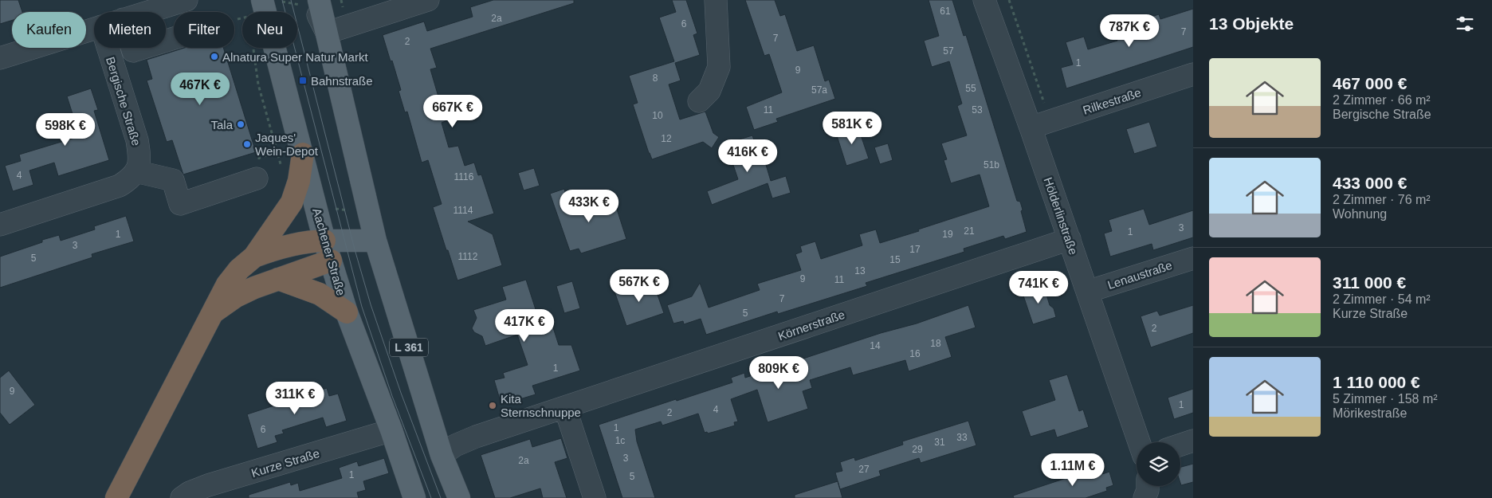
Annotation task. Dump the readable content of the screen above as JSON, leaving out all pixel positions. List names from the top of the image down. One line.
{"streets":{"main road":["Aachener Straße","L 361"],"street":["Bergische Straße","Rilkestraße","Hölderlinstraße","Lenaustraße","Körnerstraße","Kurze Straße"]},"crossings":[["Rilkestraße","Hölderlinstraße"],["Hölderlinstraße","Lenaustraße"],["Hölderlinstraße","Körnerstraße"],["Aachener Straße","Kurze Straße"],["Körnerstraße","L 361"]],"places":{"other":["Alnatura Super Natur Markt","Tala","Jaques' Wein-Depot","Kita Sternschnuppe"],"transit":["Bahnstraße"]},"house_numbers":["61","2a","6","7","7","2","57","1","9","8","55","57a","11","53","10","12","51b","4","1116","1114","3","21","1","1","19","3","17","1112","5","15","13","9","11","7","5","2","18","14","16","1","9","1","4","2","1","6","33","1c","31","29","3","2a","27","1","5"],"page":{"heading":"13 Objekte","chip":["Kaufen","Mieten","Filter","Neu"],"price":["787K €","467K €","667K €","581K €","598K €","416K €","433K €","567K €","741K €","417K €","809K €","311K €","1.11M €"],"list":[{"name":"467 000 €","note":"2 Zimmer · 66 m² · Bergische Straße"},{"name":"433 000 €","note":"2 Zimmer · 76 m² · Wohnung"},{"name":"311 000 €","note":"2 Zimmer · 54 m² · Kurze Straße"},{"name":"1 110 000 €","note":"5 Zimmer · 158 m² · Mörikestraße"}]}}
